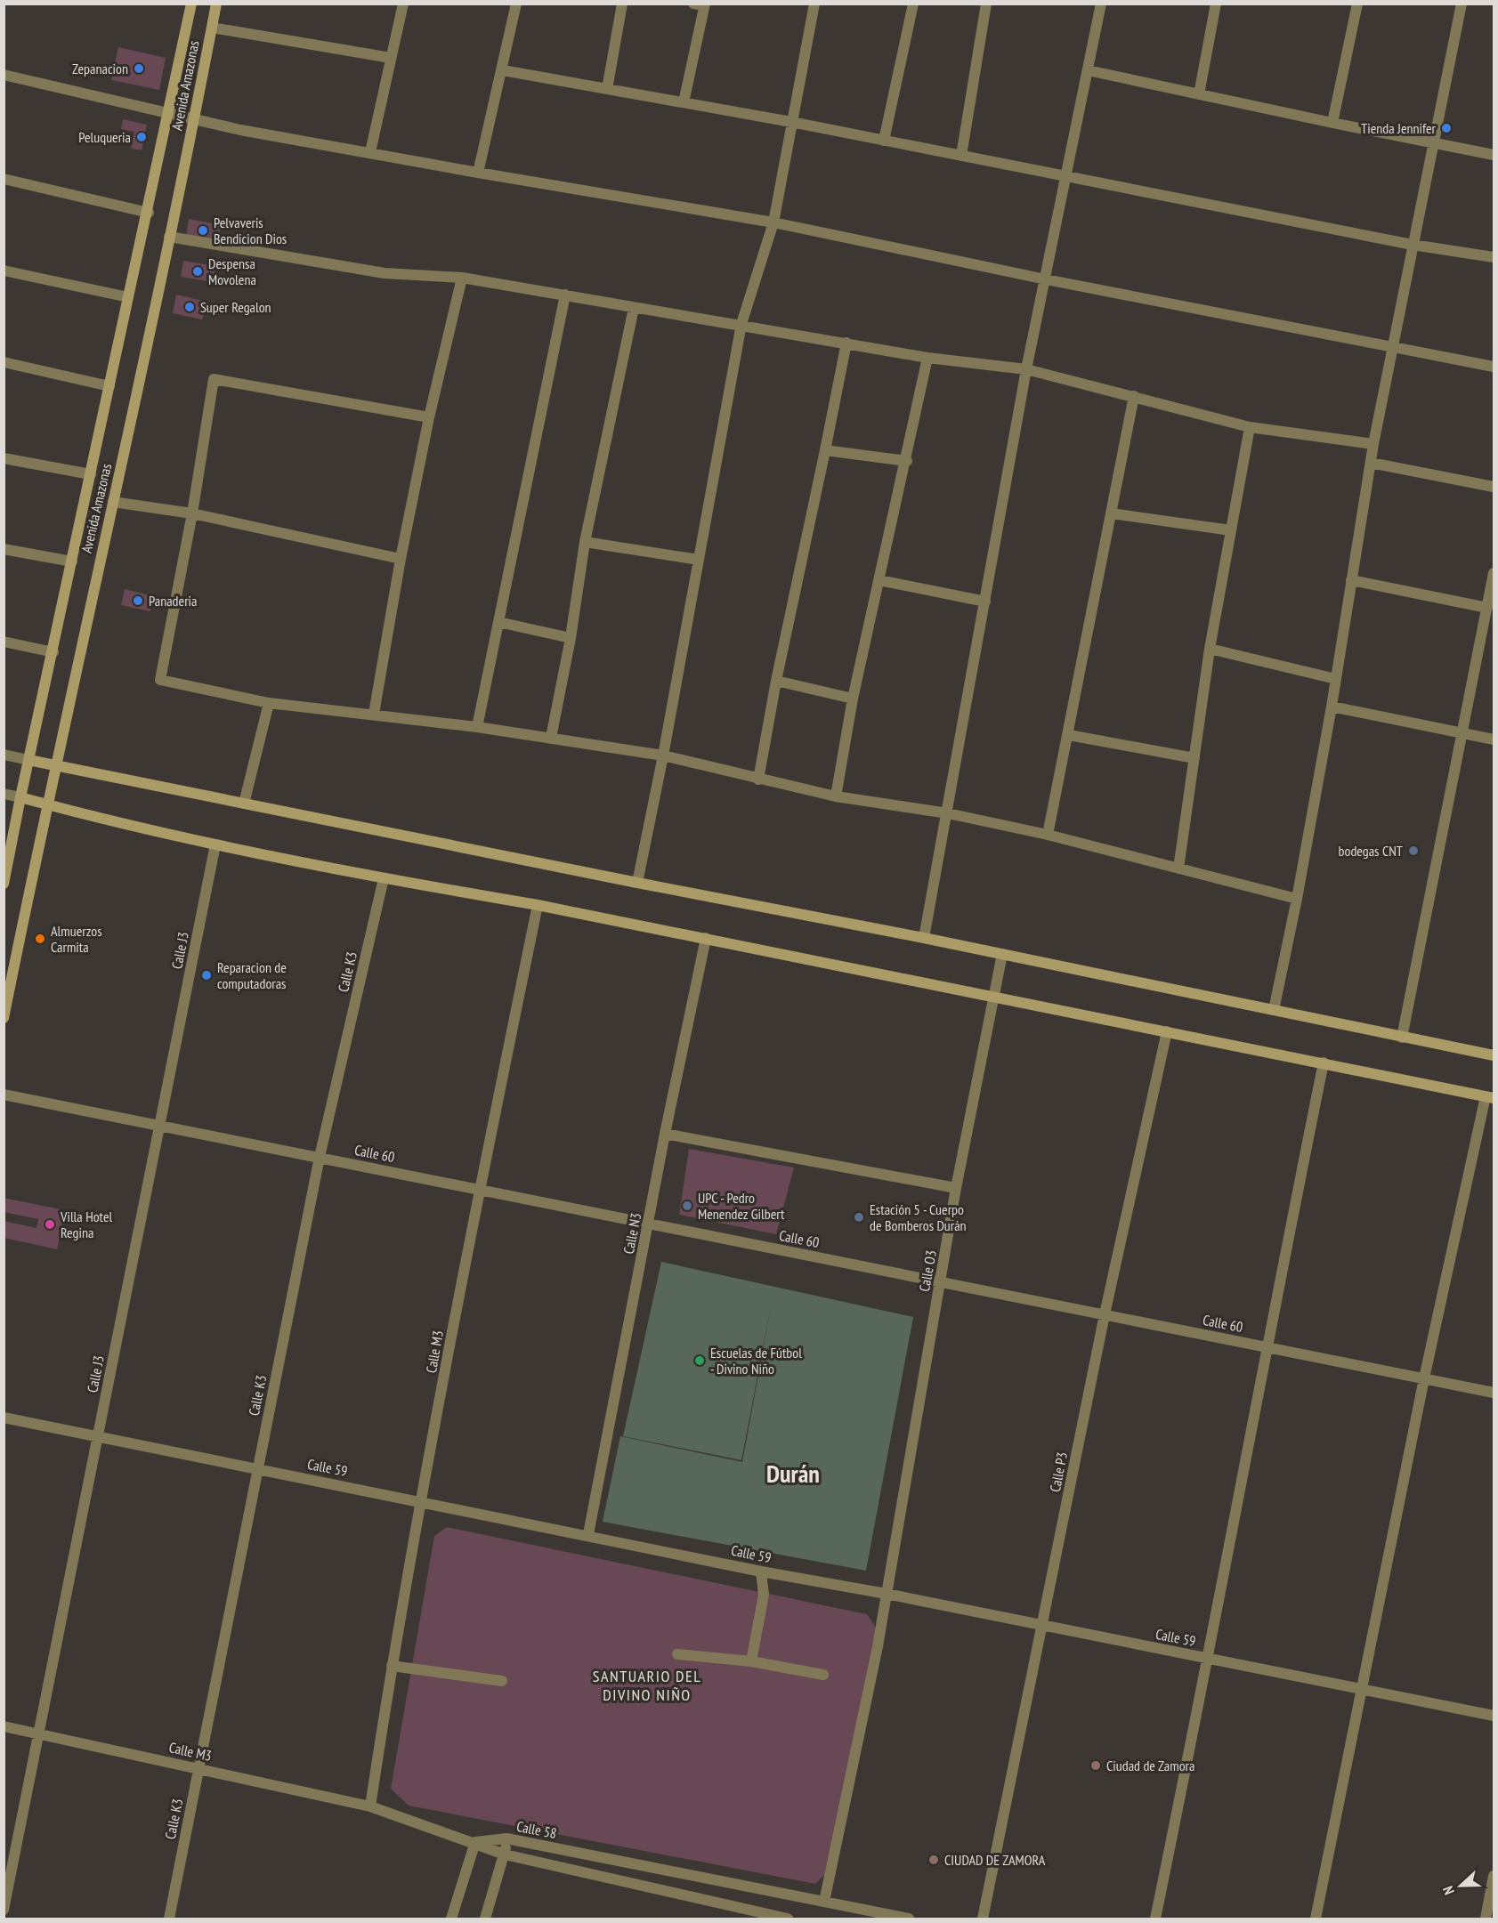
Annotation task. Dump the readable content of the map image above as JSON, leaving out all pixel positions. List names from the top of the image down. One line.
{"streets":{"street":["Avenida Amazonas","Calle J3","Calle K3","Calle 60","Calle N3","Calle O3","Calle M3","Calle 59","Calle P3","Calle 58"]},"crossings":[["Calle J3","Calle 60"],["Calle J3","Calle M3"],["Calle J3","Calle 59"],["Calle K3","Calle 60"],["Calle K3","Calle M3"],["Calle K3","Calle 59"],["Calle 60","Calle N3"],["Calle 60","Calle O3"],["Calle 60","Calle M3"],["Calle 60","Calle P3"],["Calle N3","Calle 59"],["Calle O3","Calle 59"],["Calle O3","Calle 58"],["Calle M3","Calle 59"],["Calle M3","Calle 58"],["Calle 59","Calle P3"]],"districts":["Durán","SANTUARIO DEL DIVINO NIÑO"],"places":["Zepanacion","Tienda Jennifer","Peluqueria","Pelvaveris Bendicion Dios","Despensa Movolena","Super Regalon","Panaderia","bodegas CNT","Almuerzos Carmita","Reparacion de computadoras","UPC - Pedro Menendez Gilbert","Estación 5 - Cuerpo de Bomberos Durán","Villa Hotel Regina","Escuelas de Fútbol - Divino Niño","Ciudad de Zamora","CIUDAD DE ZAMORA"],"north":"left"}
